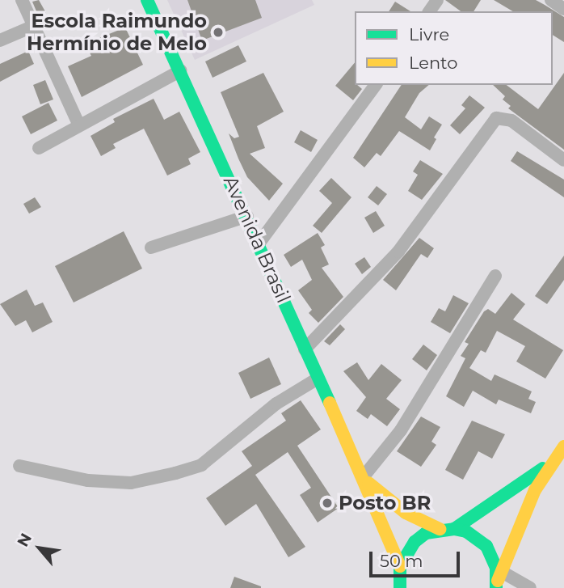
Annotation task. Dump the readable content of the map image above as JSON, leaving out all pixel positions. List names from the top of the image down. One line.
{"streets":{"street":["Avenida Brasil"]},"places":["Escola Raimundo Hermínio de Melo","Posto BR"],"legend":["Livre","Lento"],"scale_bar":"50 m","north":"top left"}
